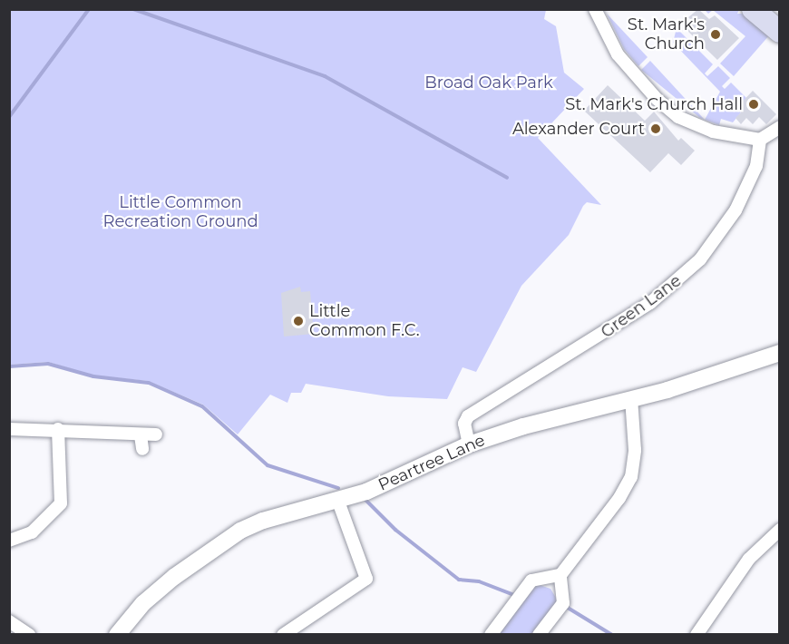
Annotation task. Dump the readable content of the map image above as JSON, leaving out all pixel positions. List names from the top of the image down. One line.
{"streets":{"street":["Green Lane","Peartree Lane"]},"crossings":[["Green Lane","Peartree Lane"]],"parks":["Broad Oak Park","Little Common Recreation Ground"],"places":["St. Mark's Church","St. Mark's Church Hall","Alexander Court","Little Common F.C."]}
